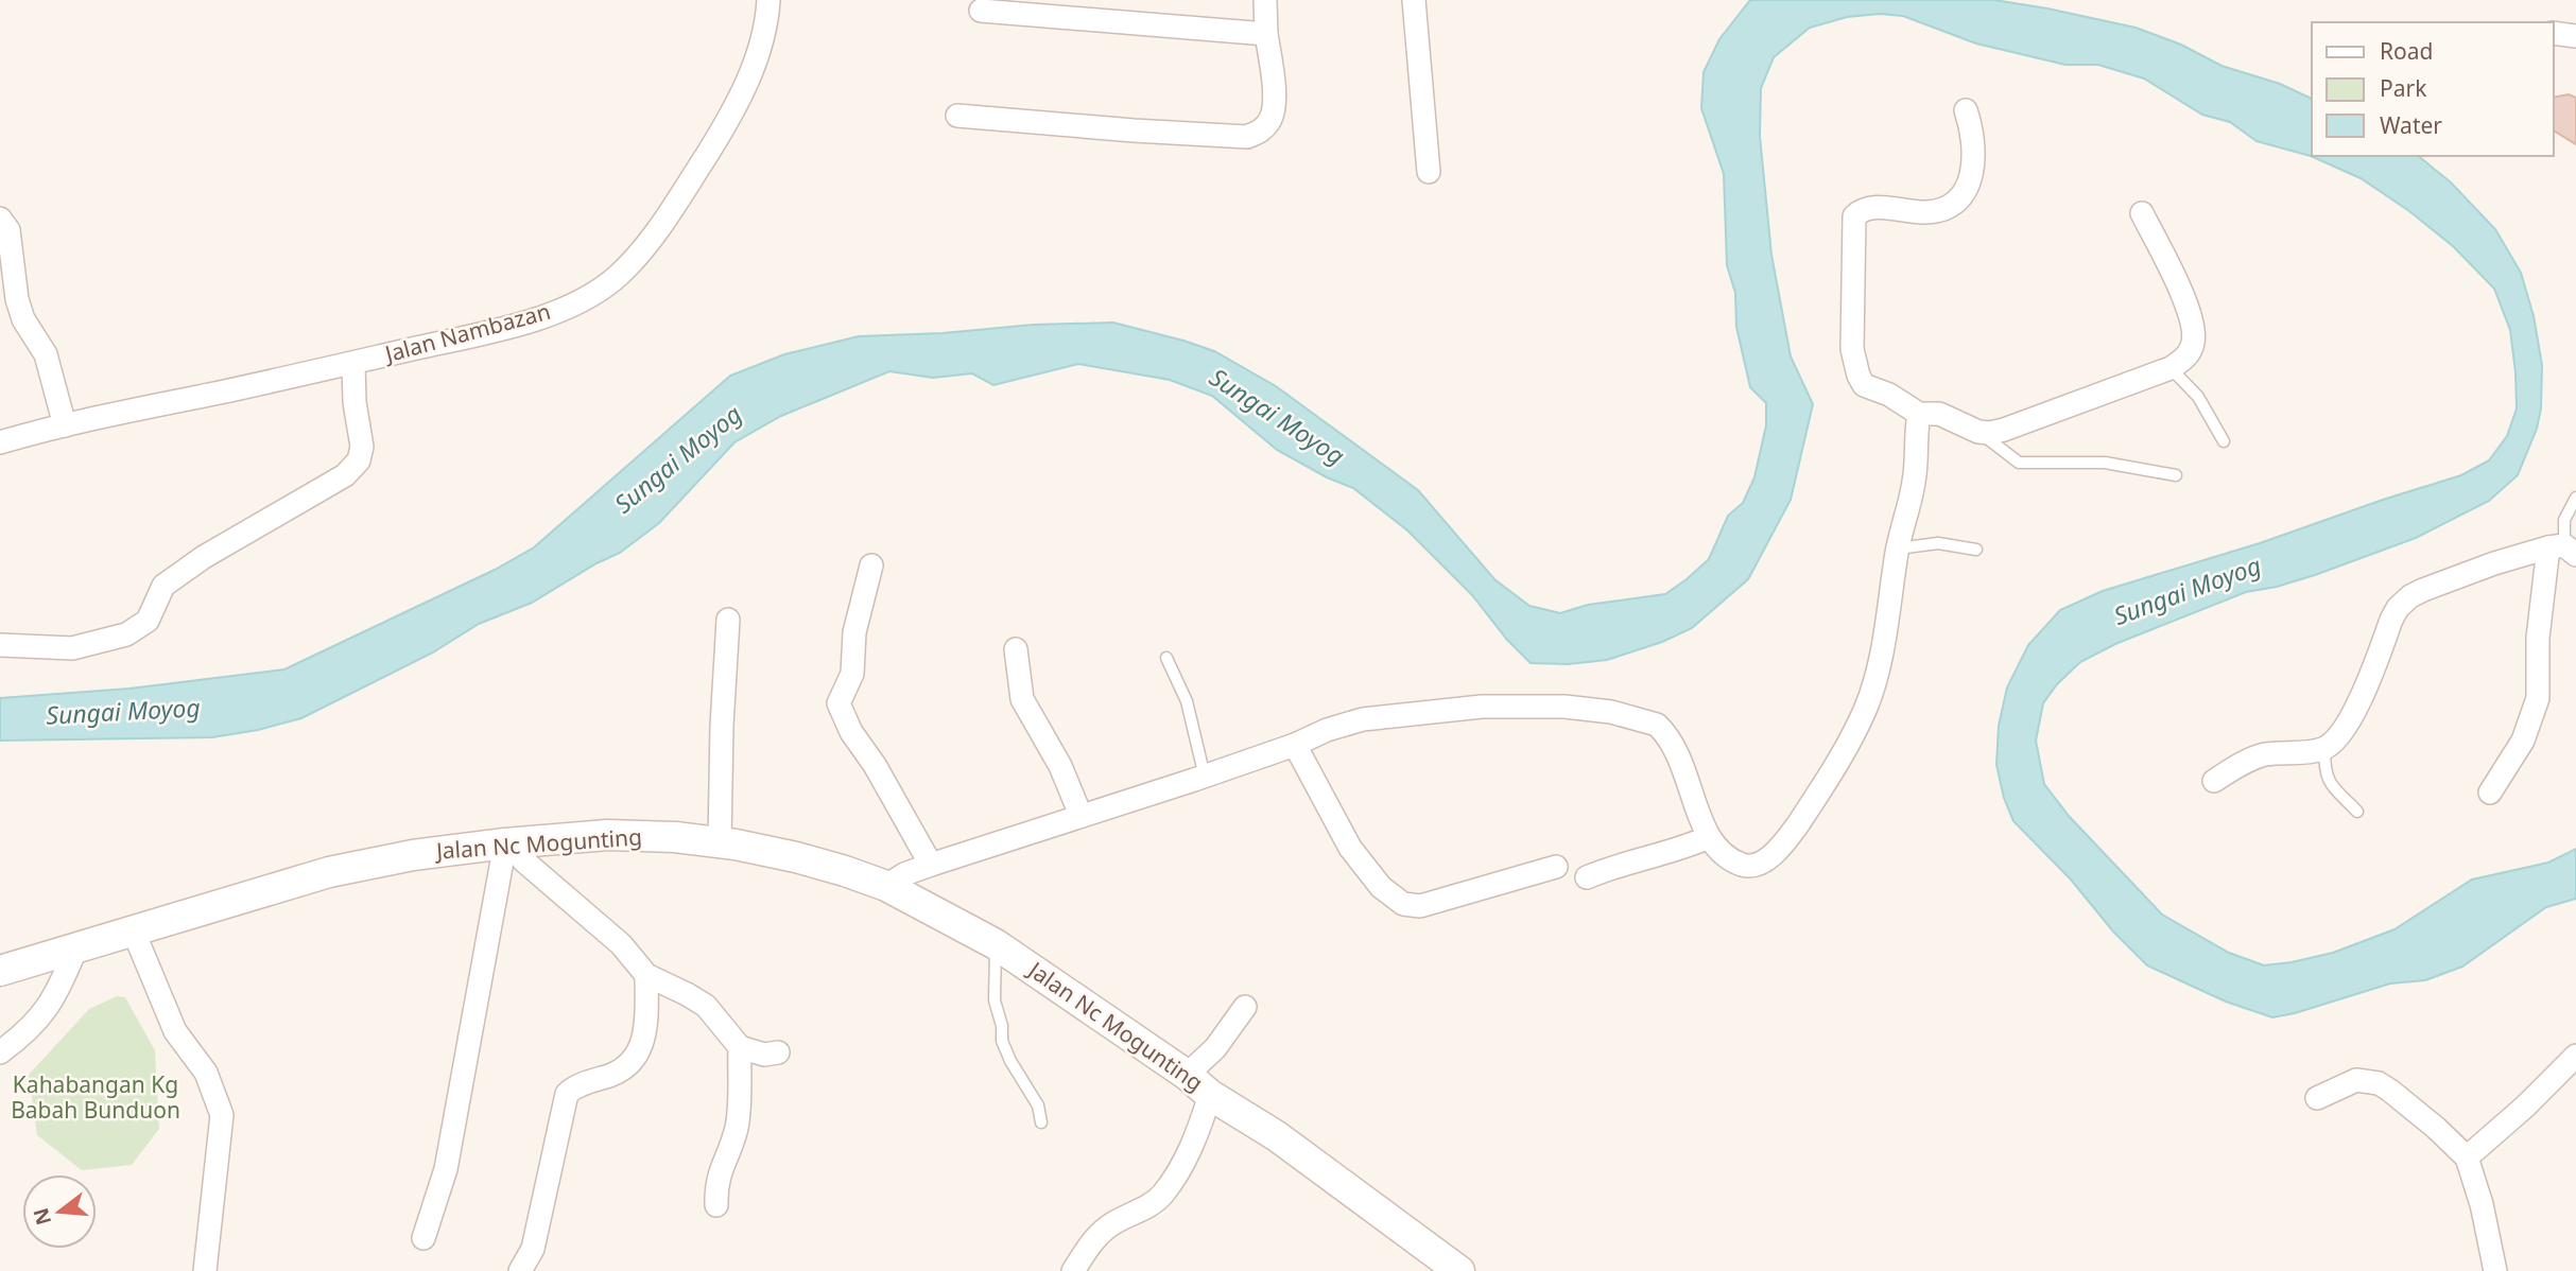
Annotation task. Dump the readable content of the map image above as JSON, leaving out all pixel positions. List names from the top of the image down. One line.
{"streets":{"street":["Jalan Nambazan","Jalan Nc Mogunting"]},"water":["Sungai Moyog"],"parks":["Kahabangan Kg Babah Bunduon"],"legend":["Road","Park","Water"],"north":"left"}
